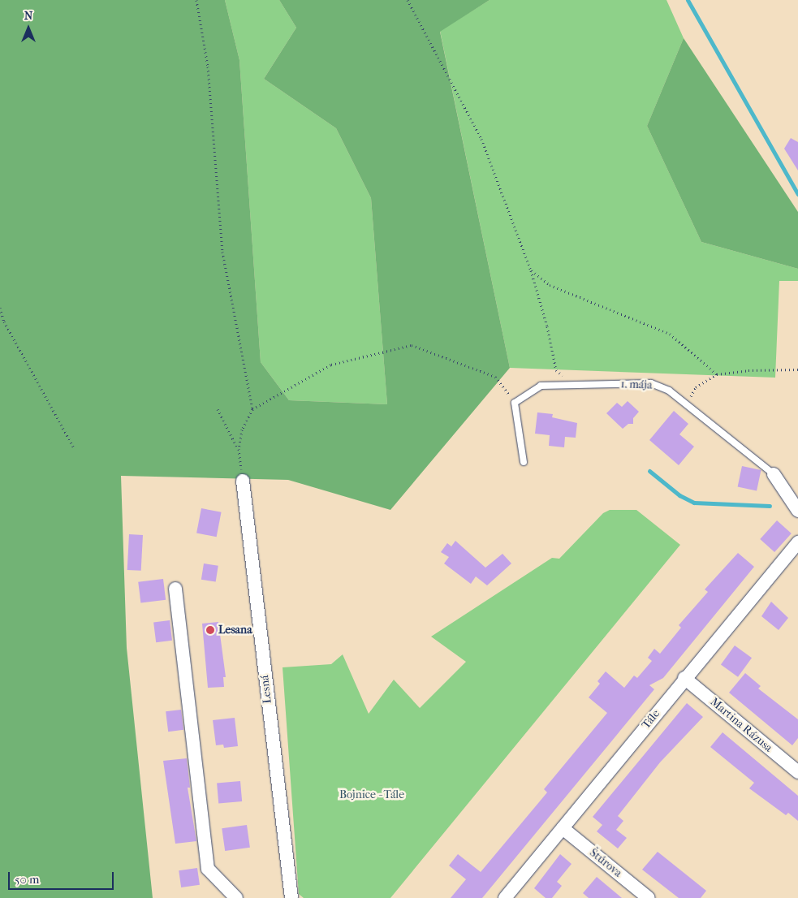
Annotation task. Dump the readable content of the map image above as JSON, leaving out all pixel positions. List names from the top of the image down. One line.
{"streets":{"street":["1. mája","Lesná","Tále","Martina Rázusa","Štúrova"]},"crossings":[["Tále","Martina Rázusa"],["Tále","Štúrova"]],"parks":["Bojnice - Tále"],"places":["Lesana"],"scale_bar":"50 m","north":"top"}
